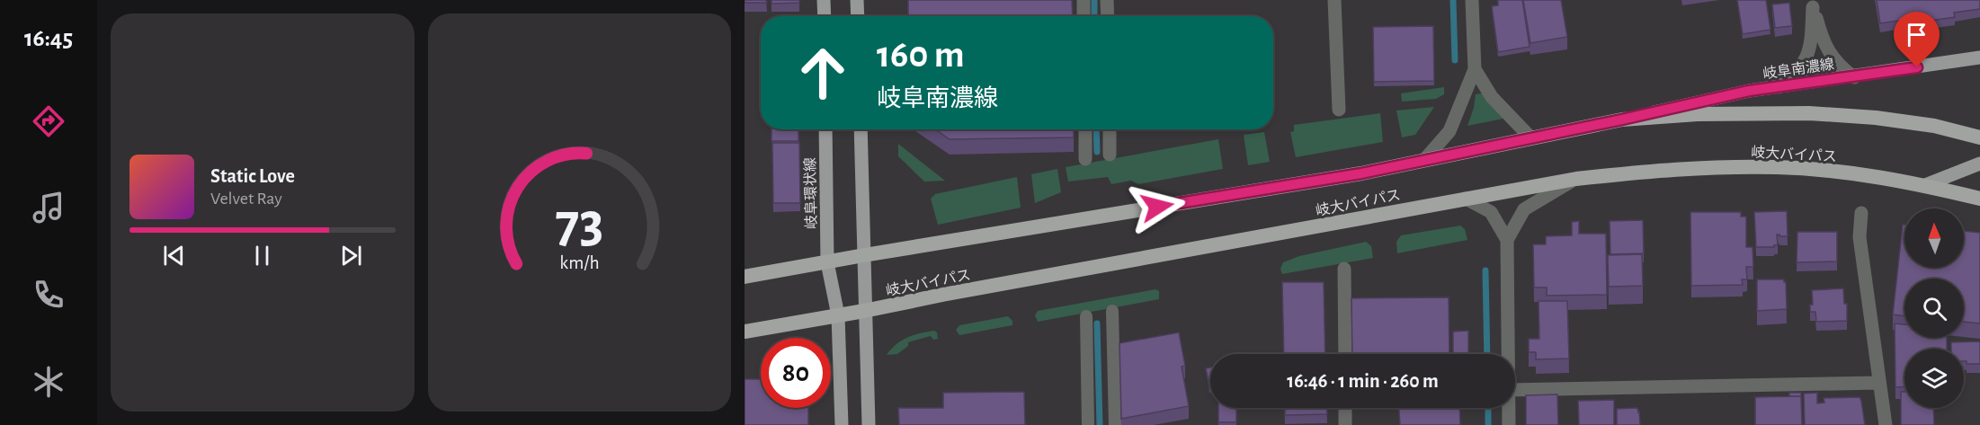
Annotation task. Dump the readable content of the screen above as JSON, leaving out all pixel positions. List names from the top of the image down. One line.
{"streets":{"highway":["岐大バイパス"],"main road":["岐阜南濃線","岐阜環状線"]},"crossings":[["岐阜南濃線","岐大バイパス"],["岐大バイパス","岐阜環状線"]],"north":"top","page":{"tabs":"16:45","turn":["160 m","岐阜南濃線"],"song":["Static Love","Velvet Ray"],"limit":"80","trip":"16:46 · 1 min · 260 m","gauge":["73","km/h"]}}
